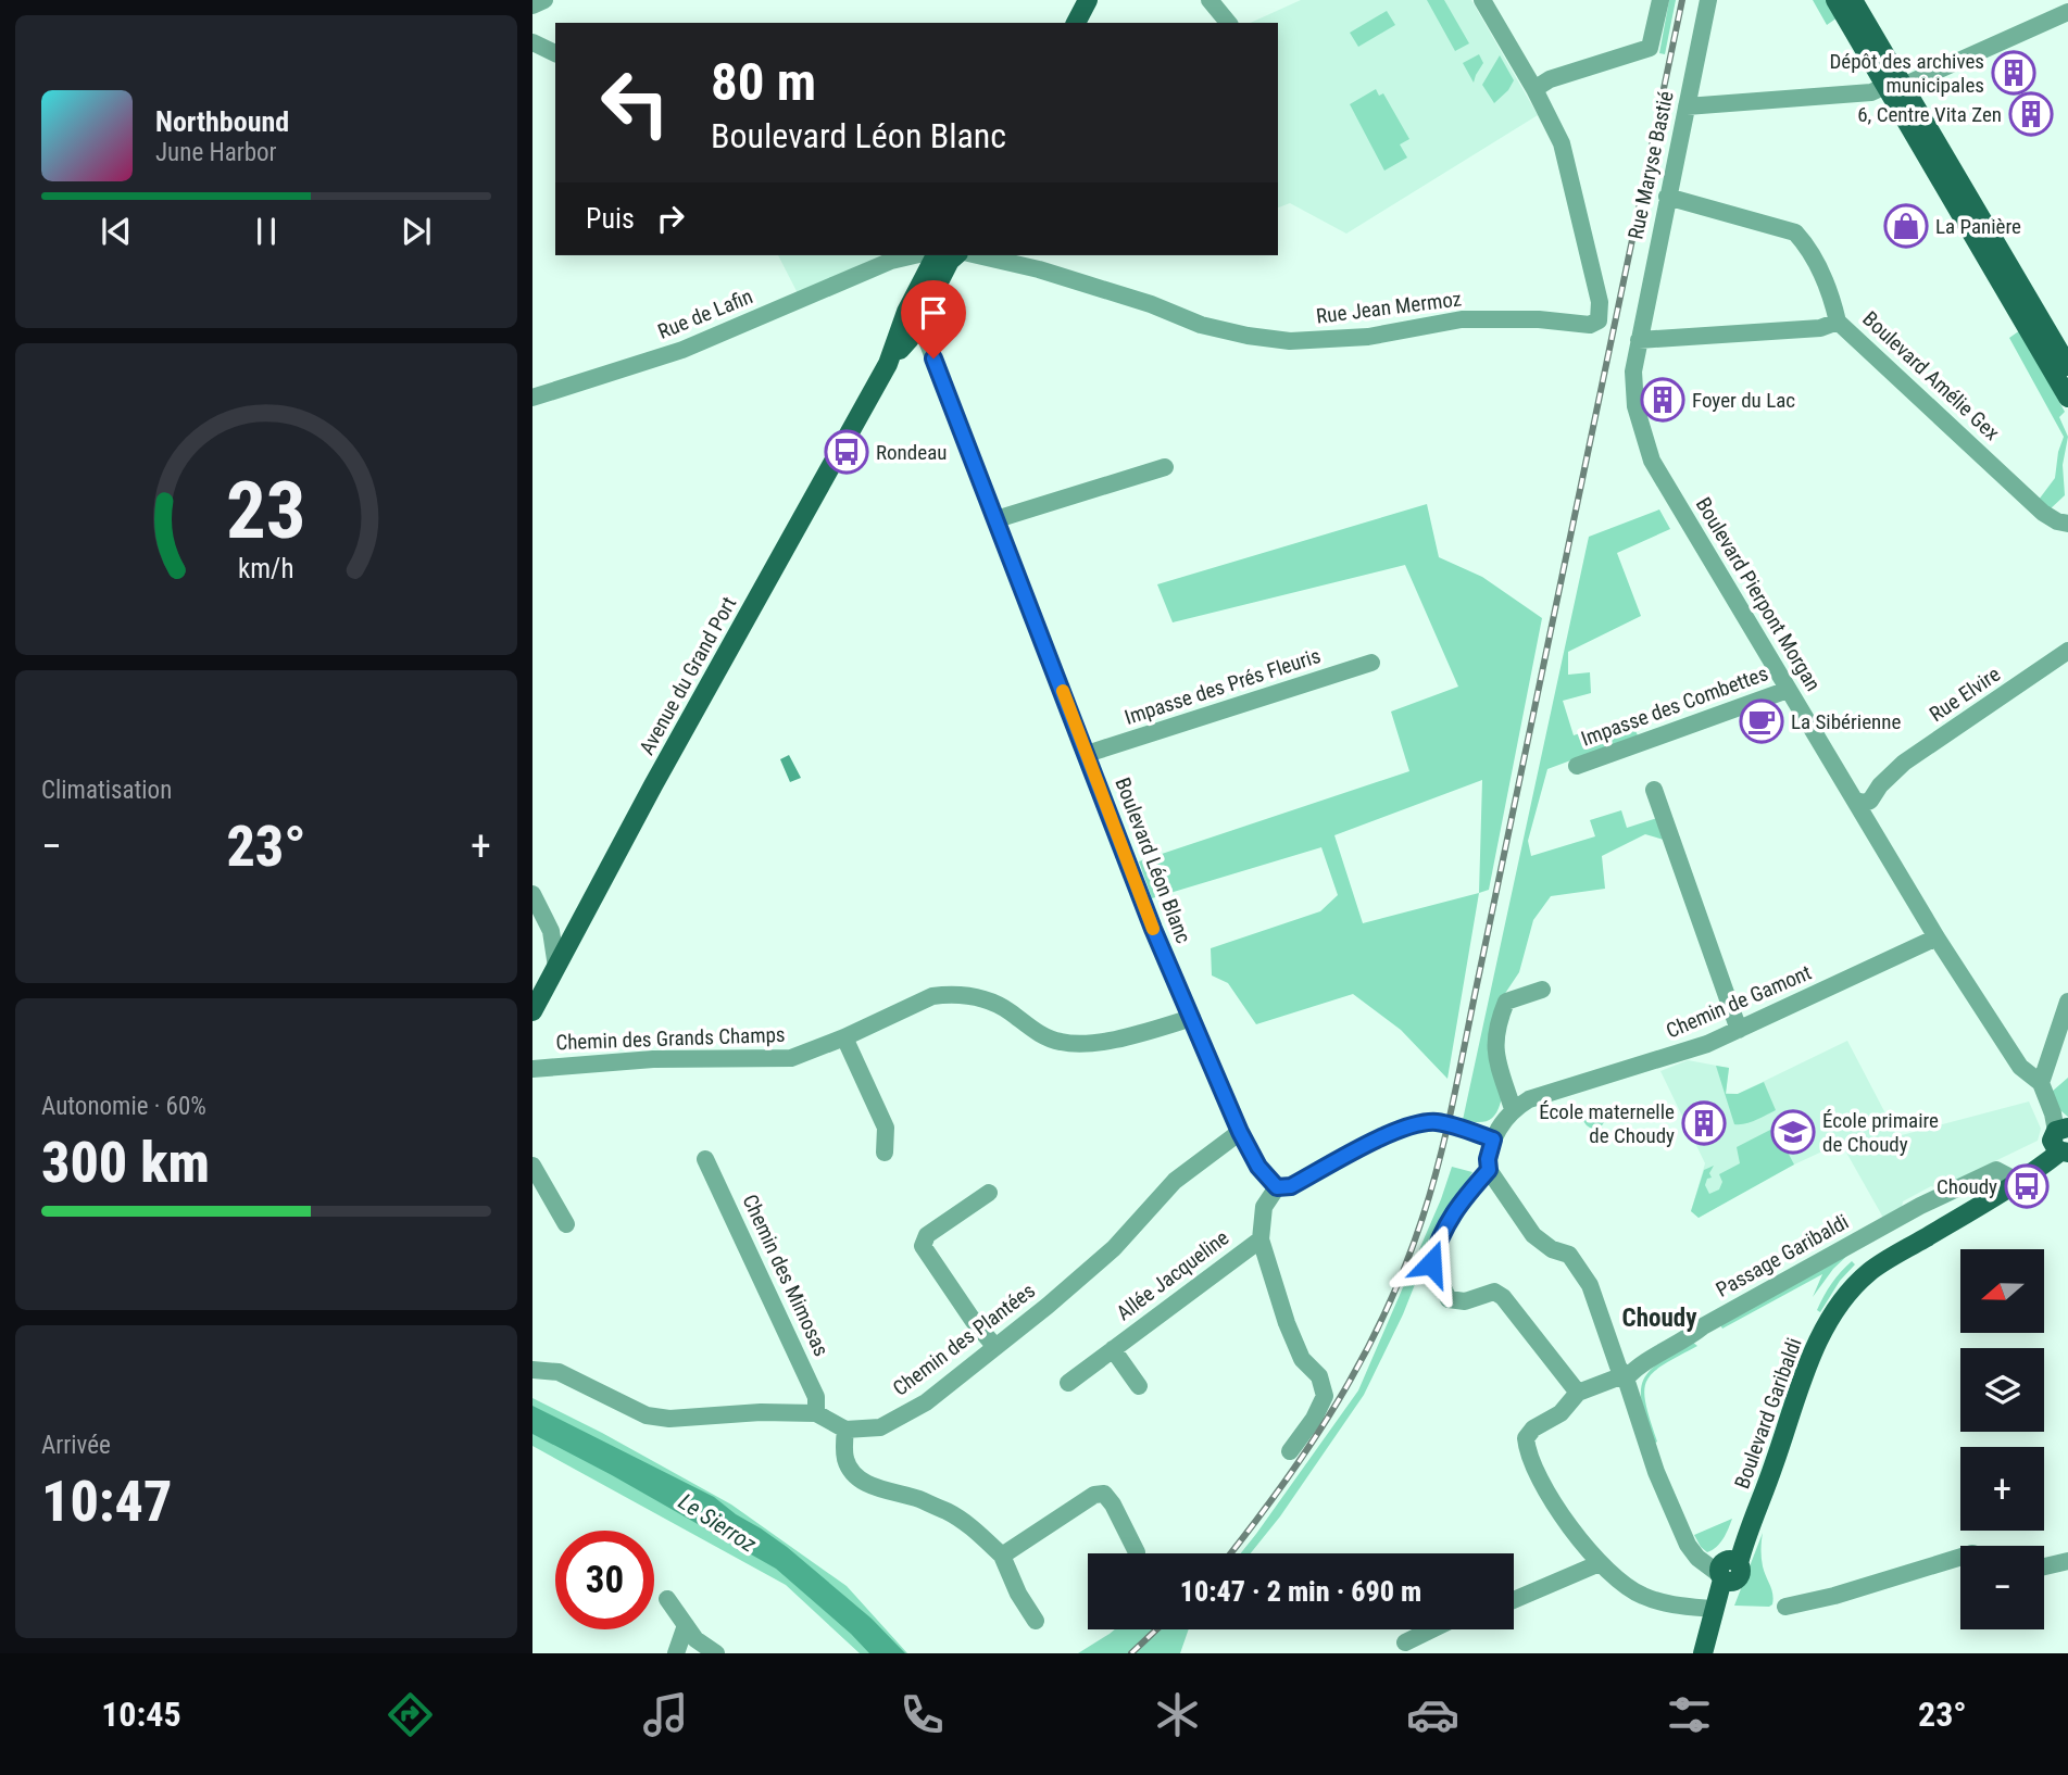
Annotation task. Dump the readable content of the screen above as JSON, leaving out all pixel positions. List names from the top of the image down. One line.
{"streets":{"main road":["Avenue du Grand Port","Boulevard Garibaldi"],"street":["Rue Maryse Bastié","Rue Jean Mermoz","Rue de Lafin","Boulevard Amélie Gex","Boulevard Pierpont Morgan","Impasse des Prés Fleuris","Rue Elvire","Impasse des Combettes","Boulevard Léon Blanc","Chemin de Gamont","Chemin des Grands Champs","Passage Garibaldi","Chemin des Mimosas","Allée Jacqueline","Chemin des Plantées"]},"crossings":[["Rue Maryse Bastié","Boulevard Amélie Gex"],["Rue Maryse Bastié","Boulevard Pierpont Morgan"],["Rue de Lafin","Avenue du Grand Port"],["Boulevard Pierpont Morgan","Rue Elvire"],["Boulevard Pierpont Morgan","Impasse des Combettes"],["Boulevard Pierpont Morgan","Chemin de Gamont"],["Avenue du Grand Port","Boulevard Léon Blanc"],["Impasse des Prés Fleuris","Boulevard Léon Blanc"],["Boulevard Léon Blanc","Chemin des Grands Champs"],["Boulevard Léon Blanc","Chemin des Plantées"],["Passage Garibaldi","Boulevard Garibaldi"]],"districts":["Choudy"],"water":["Le Sierroz"],"places":{"building":["Dépôt des archives municipales","6, Centre Vita Zen","Foyer du Lac","École maternelle de Choudy"],"shop":["La Panière"],"bus stop":["Rondeau","Choudy"],"cafe":["La Sibérienne"],"school or university":["École primaire de Choudy"]},"north":"left","page":{"turn":["80 m","Boulevard Léon Blanc"],"song":["Northbound","June Harbor"],"then":"Puis","tile":["Climatisation",["Autonomie · 60%","300 km"],["Arrivée","10:47"]],"heat":["−","23°","+"],"map_buttons":["+","−"],"limit":"30","trip":"10:47 · 2 min · 690 m","tabs":["10:45","23°"],"gauge":["23","km/h"]}}
